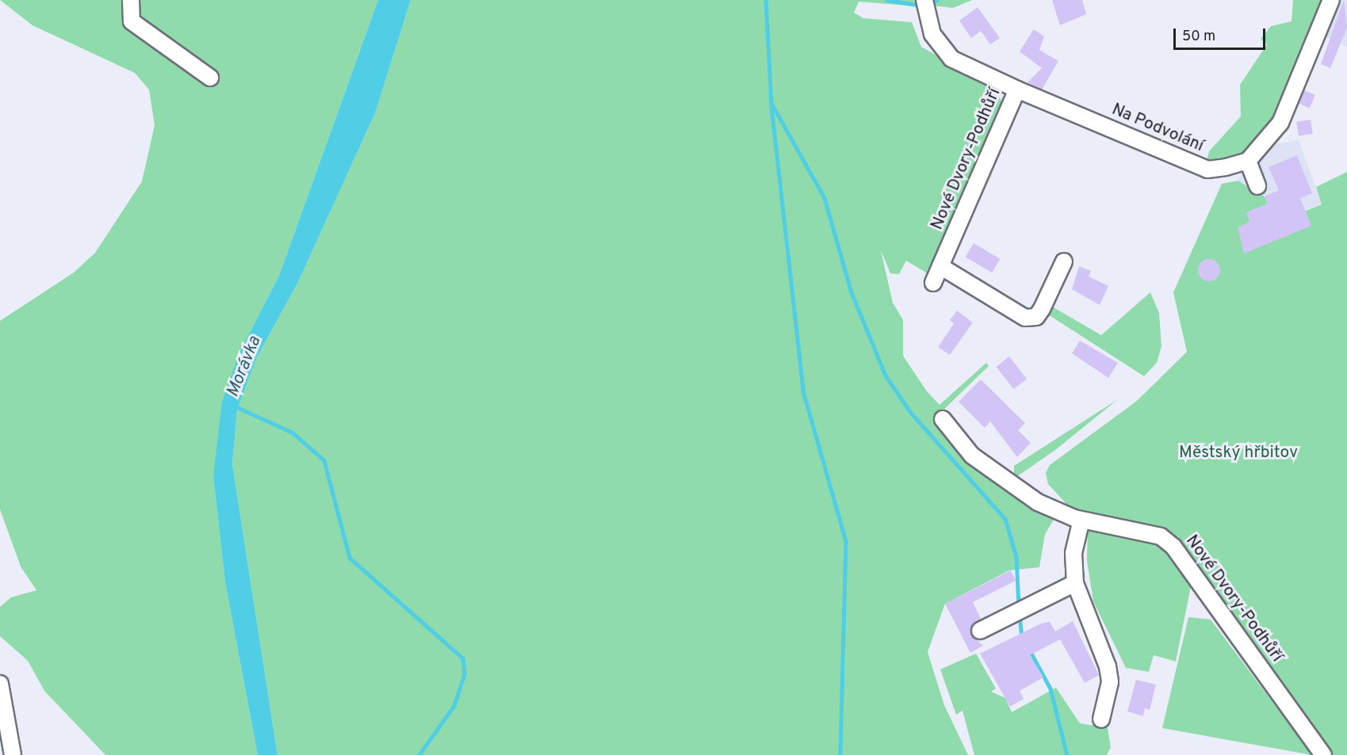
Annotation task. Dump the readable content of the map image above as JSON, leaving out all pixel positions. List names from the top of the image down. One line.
{"streets":{"street":["Na Podvolání","Nové Dvory-Podhůří"]},"crossings":[["Na Podvolání","Nové Dvory-Podhůří"]],"water":["Morávka"],"parks":["Městský hřbitov"],"scale_bar":"50 m"}
